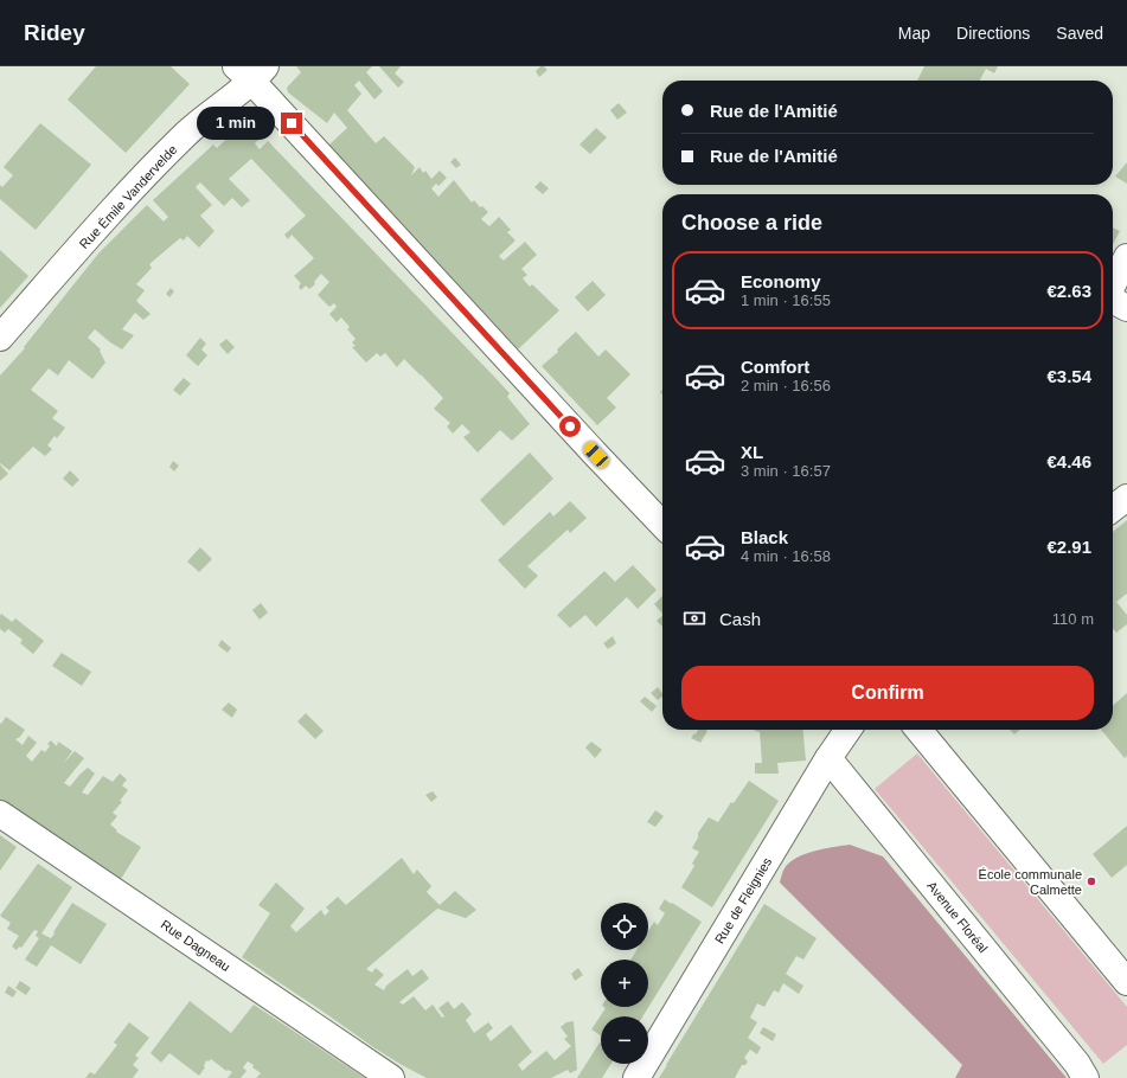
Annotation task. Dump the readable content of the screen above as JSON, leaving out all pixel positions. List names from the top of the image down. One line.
{"streets":{"street":["Rue Émile Vandervelde","Rue de Fleignies","Avenue Floréal","Rue Dagneau"]},"crossings":[["Rue de Fleignies","Avenue Floréal"]],"places":["École communale Calmette"],"page":{"header":"Ridey","nav":["Map","Directions","Saved"],"banner":["Rue de l'Amitié","Rue de l'Amitié"],"bubble":"1 min","heading":"Choose a ride","list":[{"name":"Economy","note":"1 min · 16:55","value":"€2.63"},{"name":"Comfort","note":"2 min · 16:56","value":"€3.54"},{"name":"XL","note":"3 min · 16:57","value":"€4.46"},{"name":"Black","note":"4 min · 16:58","value":"€2.91"}],"pay":["Cash","110 m"],"buttons":"Confirm","map_buttons":["+","−"]}}
